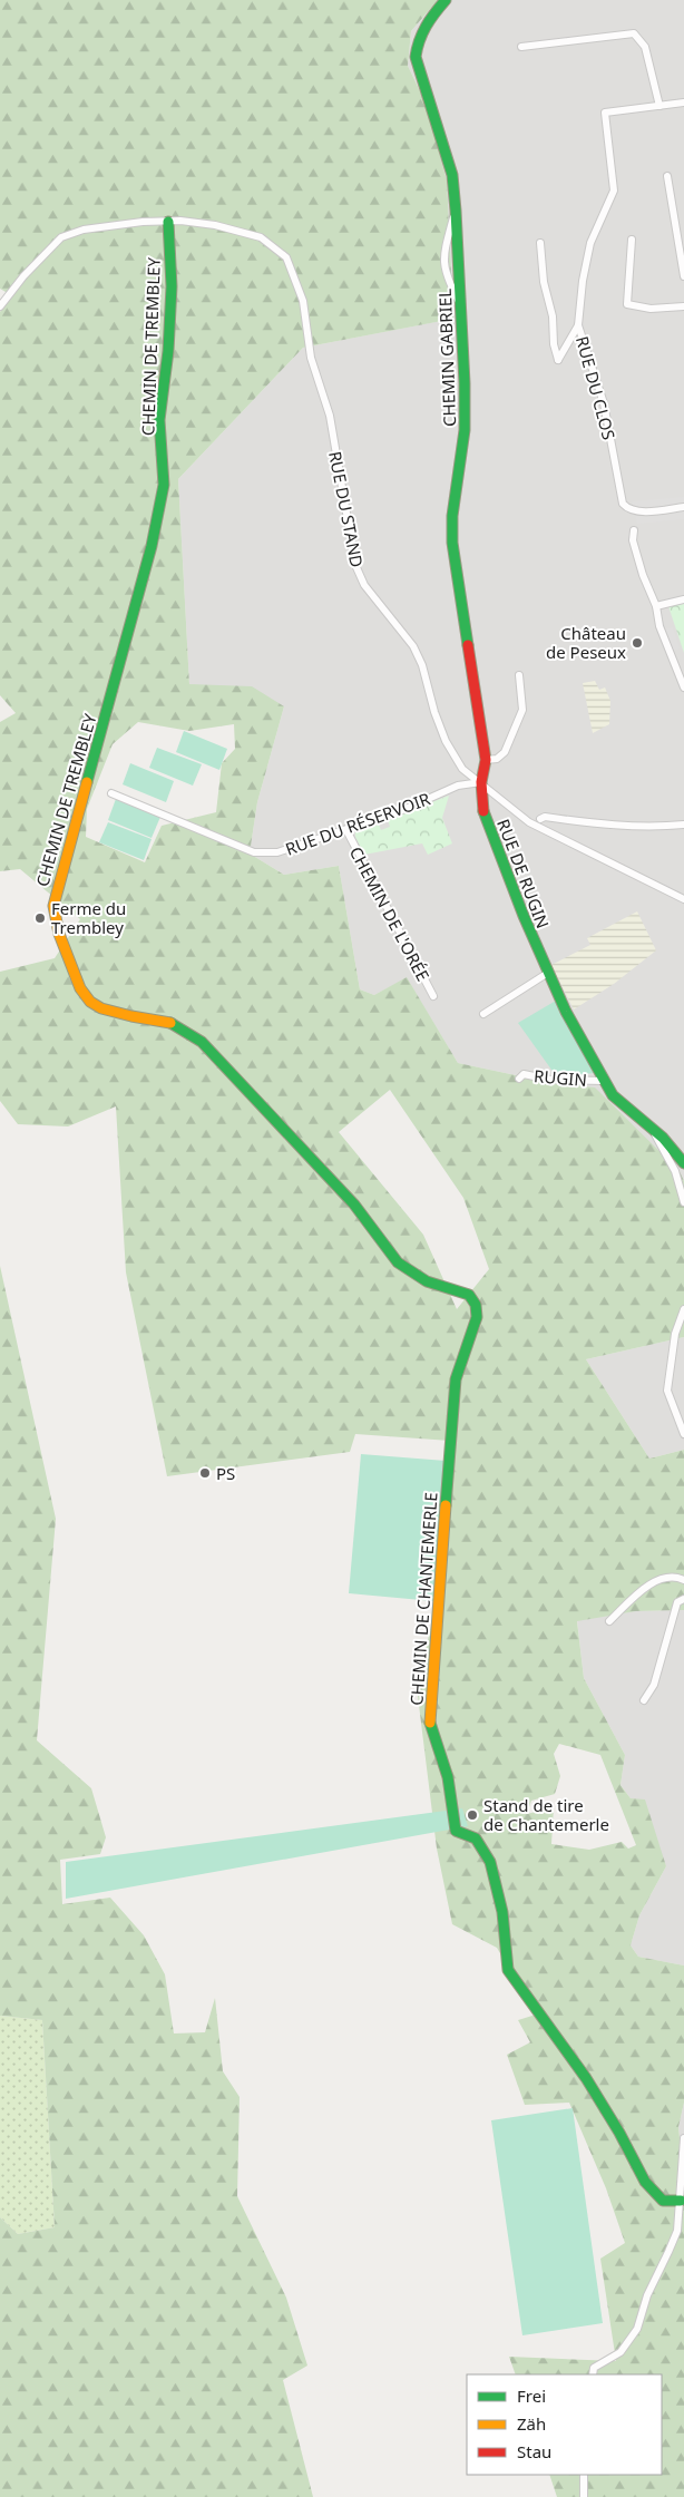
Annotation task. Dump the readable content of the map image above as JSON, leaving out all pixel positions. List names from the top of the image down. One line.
{"streets":{"street":["CHEMIN DE TREMBLEY","CHEMIN GABRIEL","RUE DU CLOS","RUE DU STAND","RUE DU RÉSERVOIR","RUE DE RUGIN","CHEMIN DE L'ORÉE","RUGIN","CHEMIN DE CHANTEMERLE"]},"crossings":[["CHEMIN DE TREMBLEY","RUE DU STAND"],["CHEMIN DE TREMBLEY","CHEMIN DE CHANTEMERLE"],["CHEMIN GABRIEL","RUE DU STAND"],["CHEMIN GABRIEL","RUE DU RÉSERVOIR"],["CHEMIN GABRIEL","RUE DE RUGIN"],["RUE DU STAND","RUE DU RÉSERVOIR"],["RUE DU STAND","RUE DE RUGIN"],["RUE DU RÉSERVOIR","RUE DE RUGIN"],["RUE DU RÉSERVOIR","CHEMIN DE L'ORÉE"],["RUE DE RUGIN","RUGIN"]],"places":["Château de Peseux","Ferme du Trembley","PS","Stand de tire de Chantemerle"],"legend":["Frei","Zäh","Stau"]}
